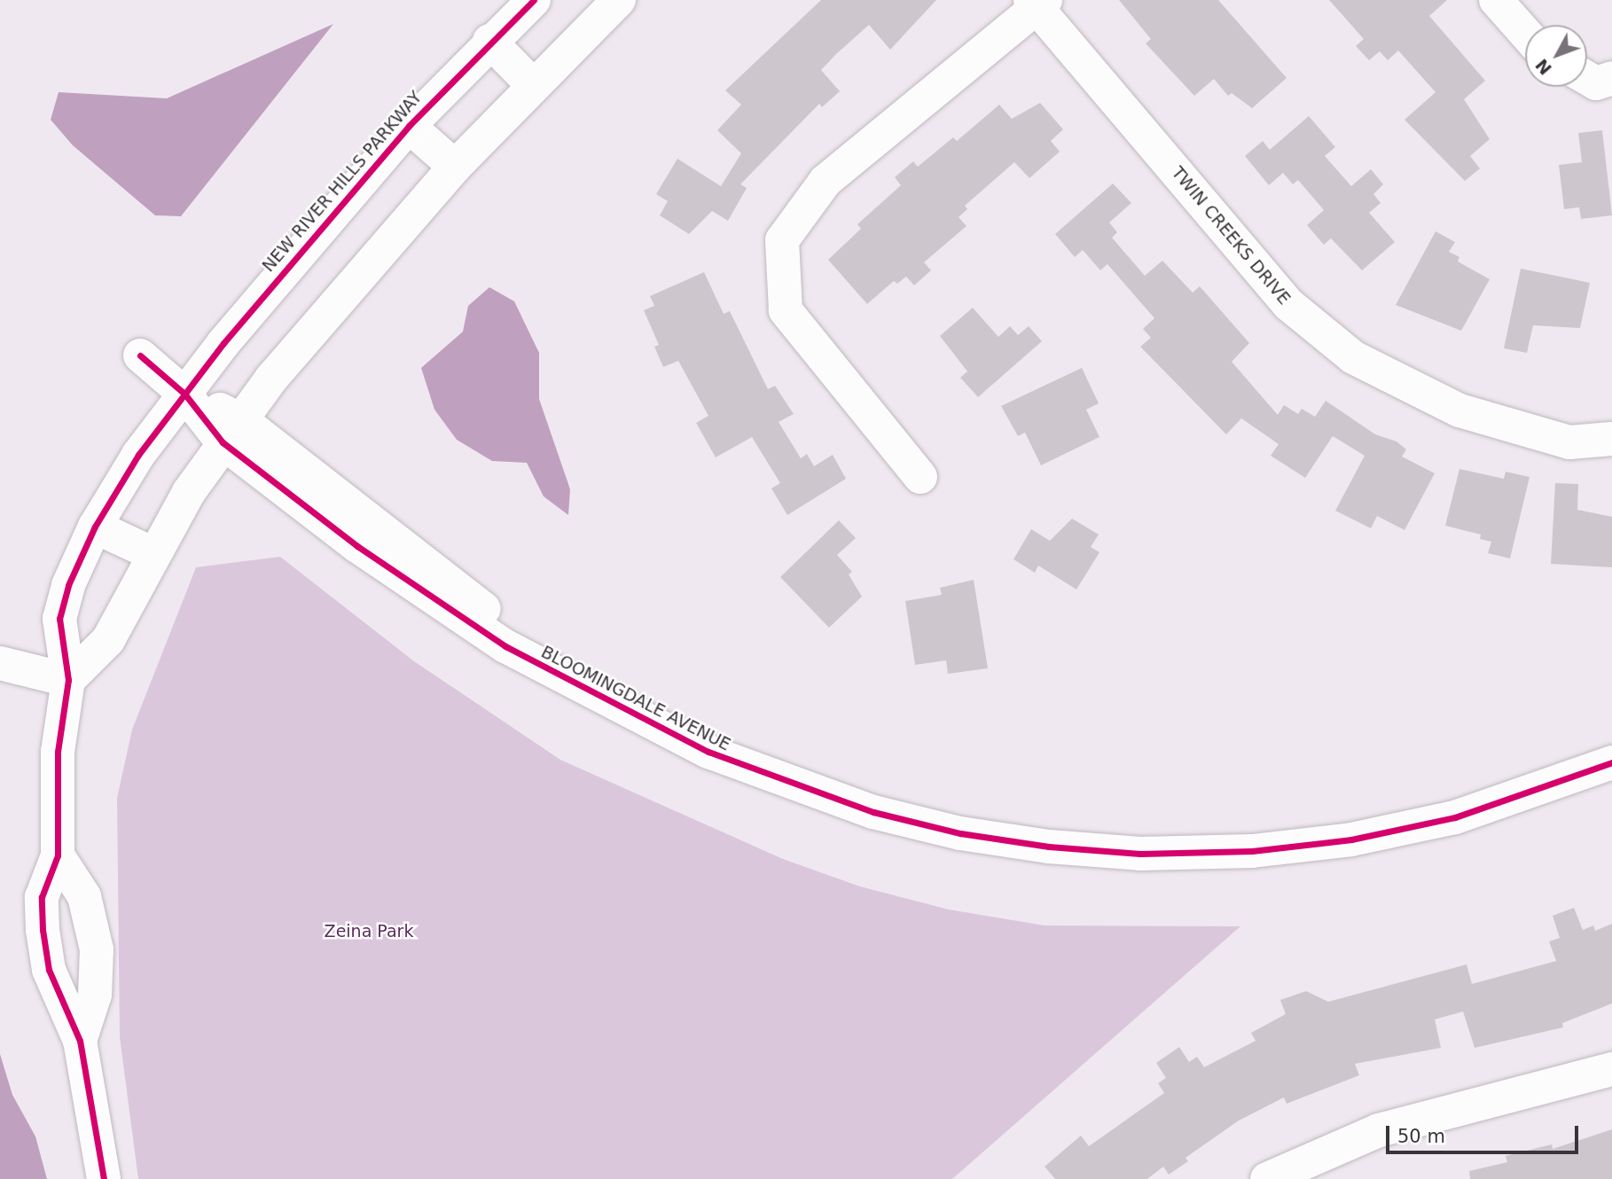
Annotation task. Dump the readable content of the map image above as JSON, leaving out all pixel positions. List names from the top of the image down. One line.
{"streets":{"street":["NEW RIVER HILLS PARKWAY","TWIN CREEKS DRIVE","BLOOMINGDALE AVENUE"]},"crossings":[["NEW RIVER HILLS PARKWAY","BLOOMINGDALE AVENUE"]],"parks":["Zeina Park"],"scale_bar":"50 m","north":"bottom left"}
